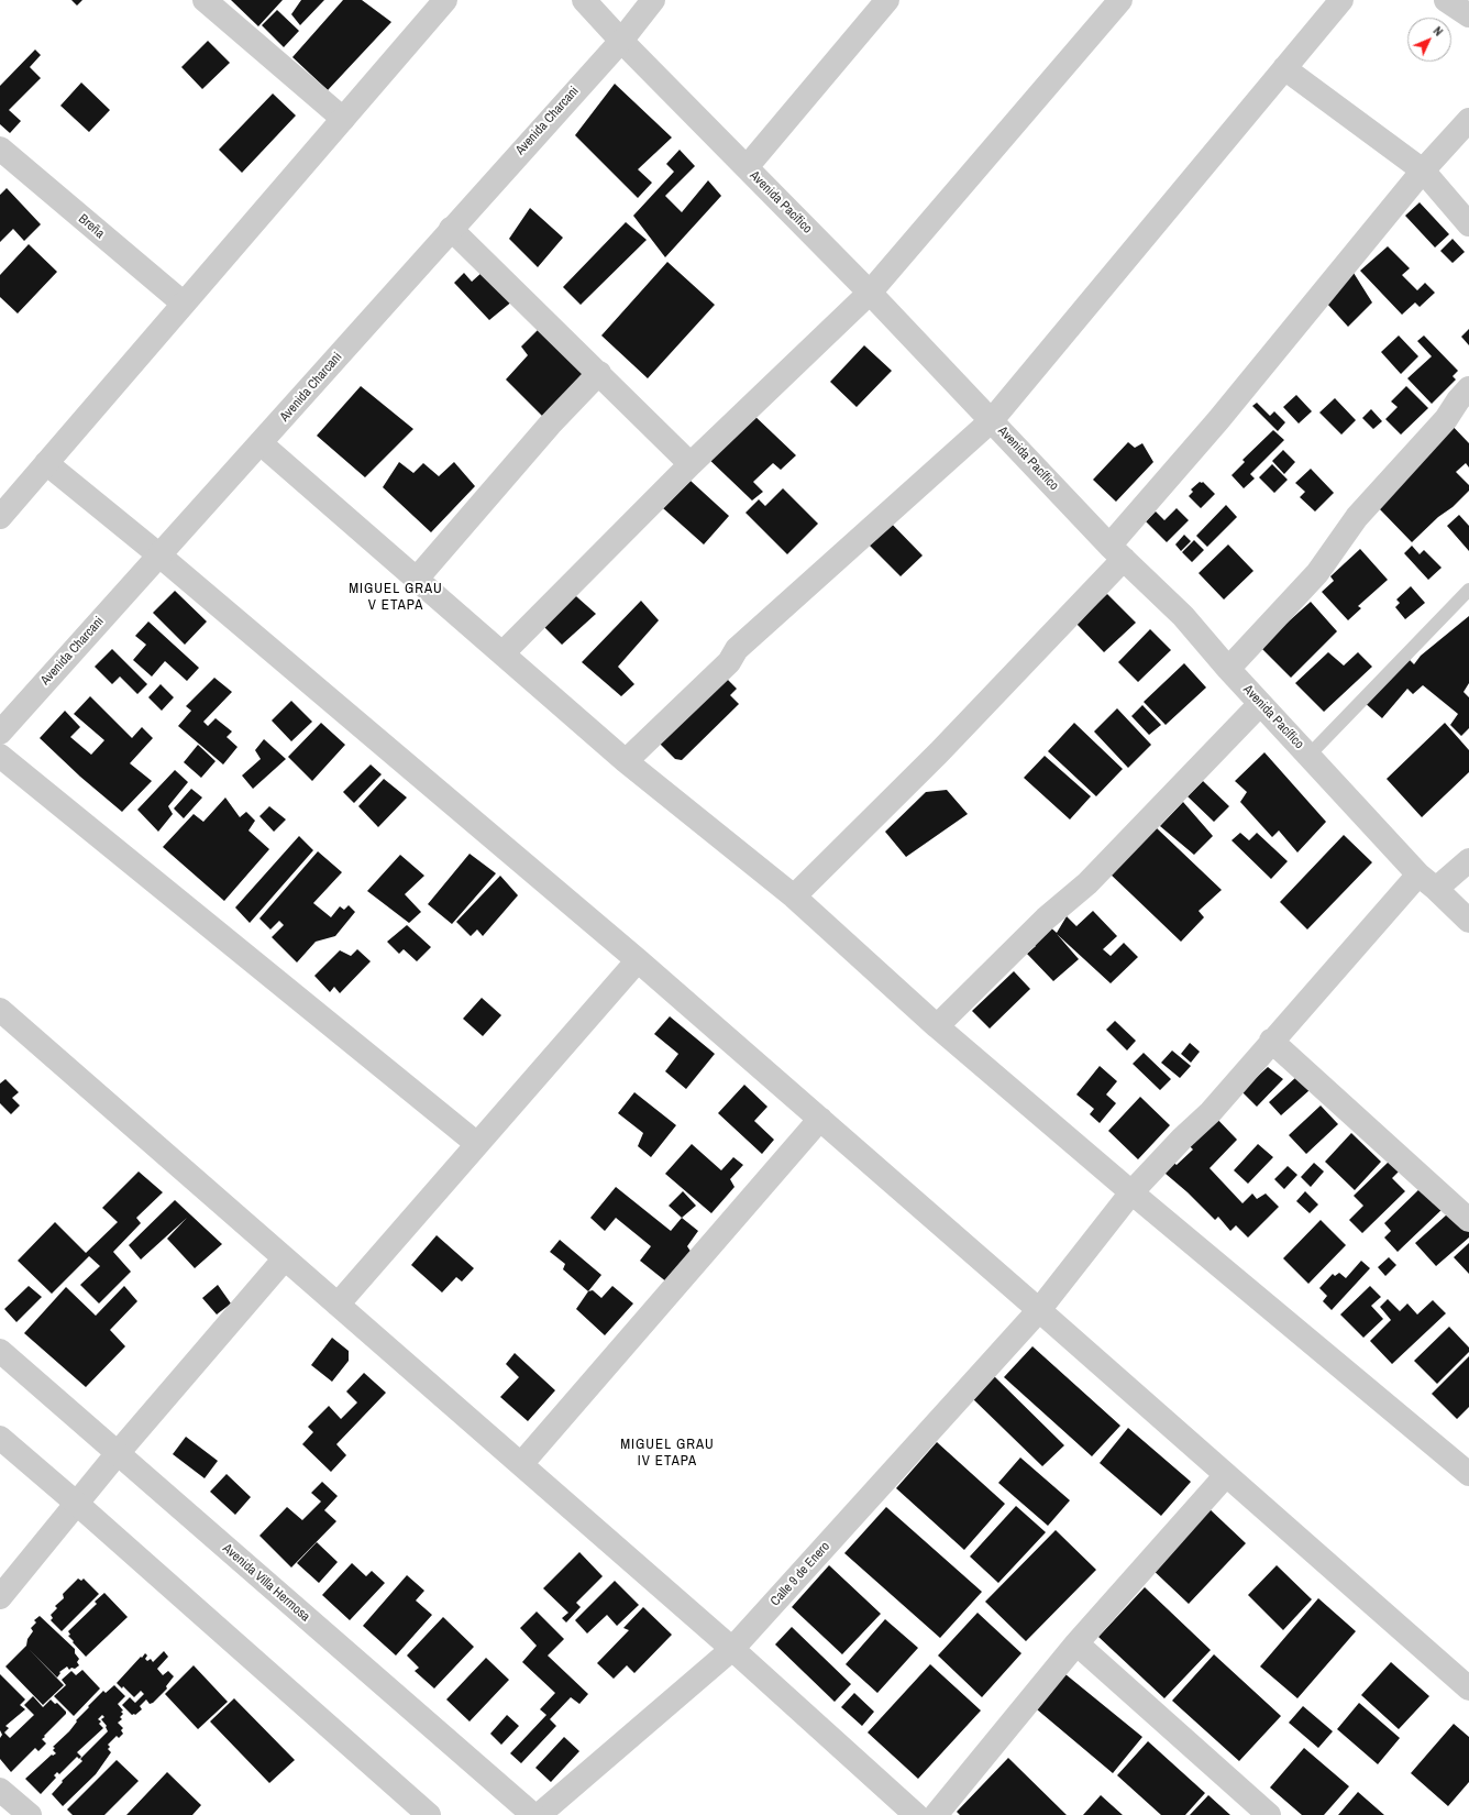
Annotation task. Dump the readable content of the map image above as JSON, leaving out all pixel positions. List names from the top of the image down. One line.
{"streets":{"street":["Avenida Charcani","Avenida Pacífico","Breña","Calle 9 de Enero","Avenida Villa Hermosa"]},"crossings":[["Avenida Charcani","Avenida Pacífico"],["Avenida Pacífico","Calle 9 de Enero"]],"districts":["MIGUEL GRAU V ETAPA","MIGUEL GRAU IV ETAPA"],"north":"top right"}
